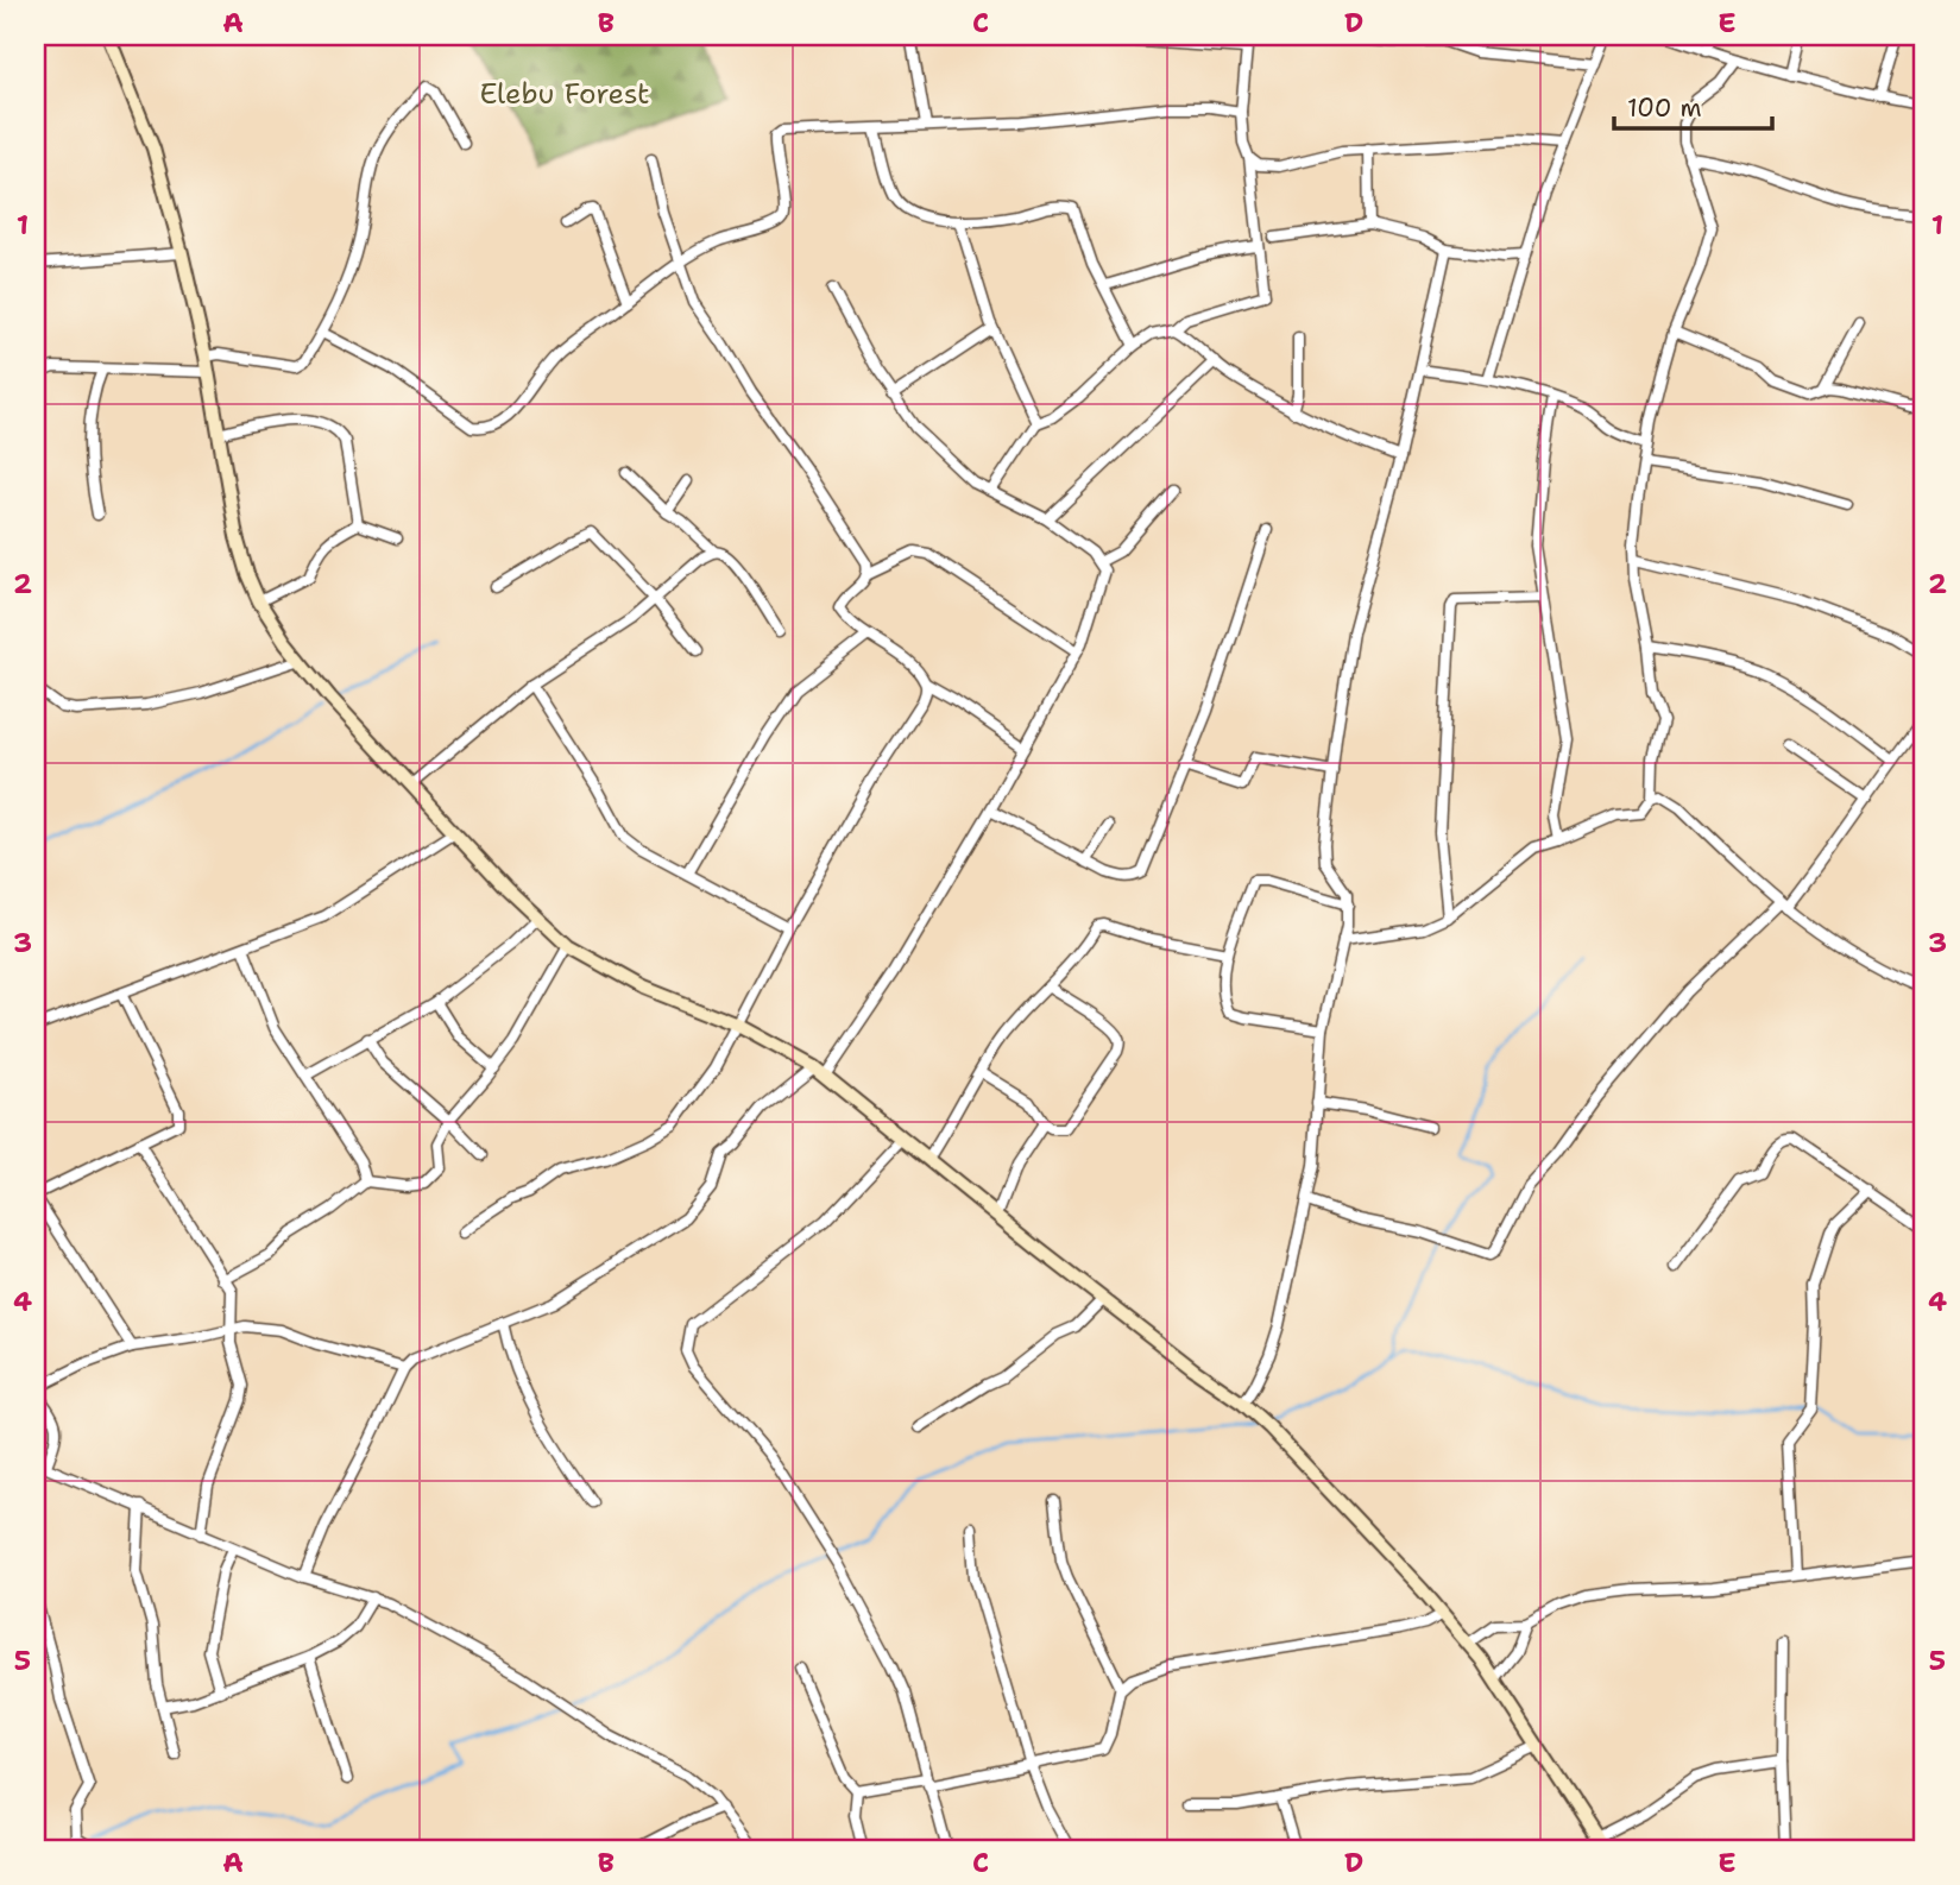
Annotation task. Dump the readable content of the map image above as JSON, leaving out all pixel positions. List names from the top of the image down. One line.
{"parks":["Elebu Forest"],"scale_bar":"100 m","grid":{"columns":["A","B","C","D","E"],"rows":["1","2","3","4","5"]}}
